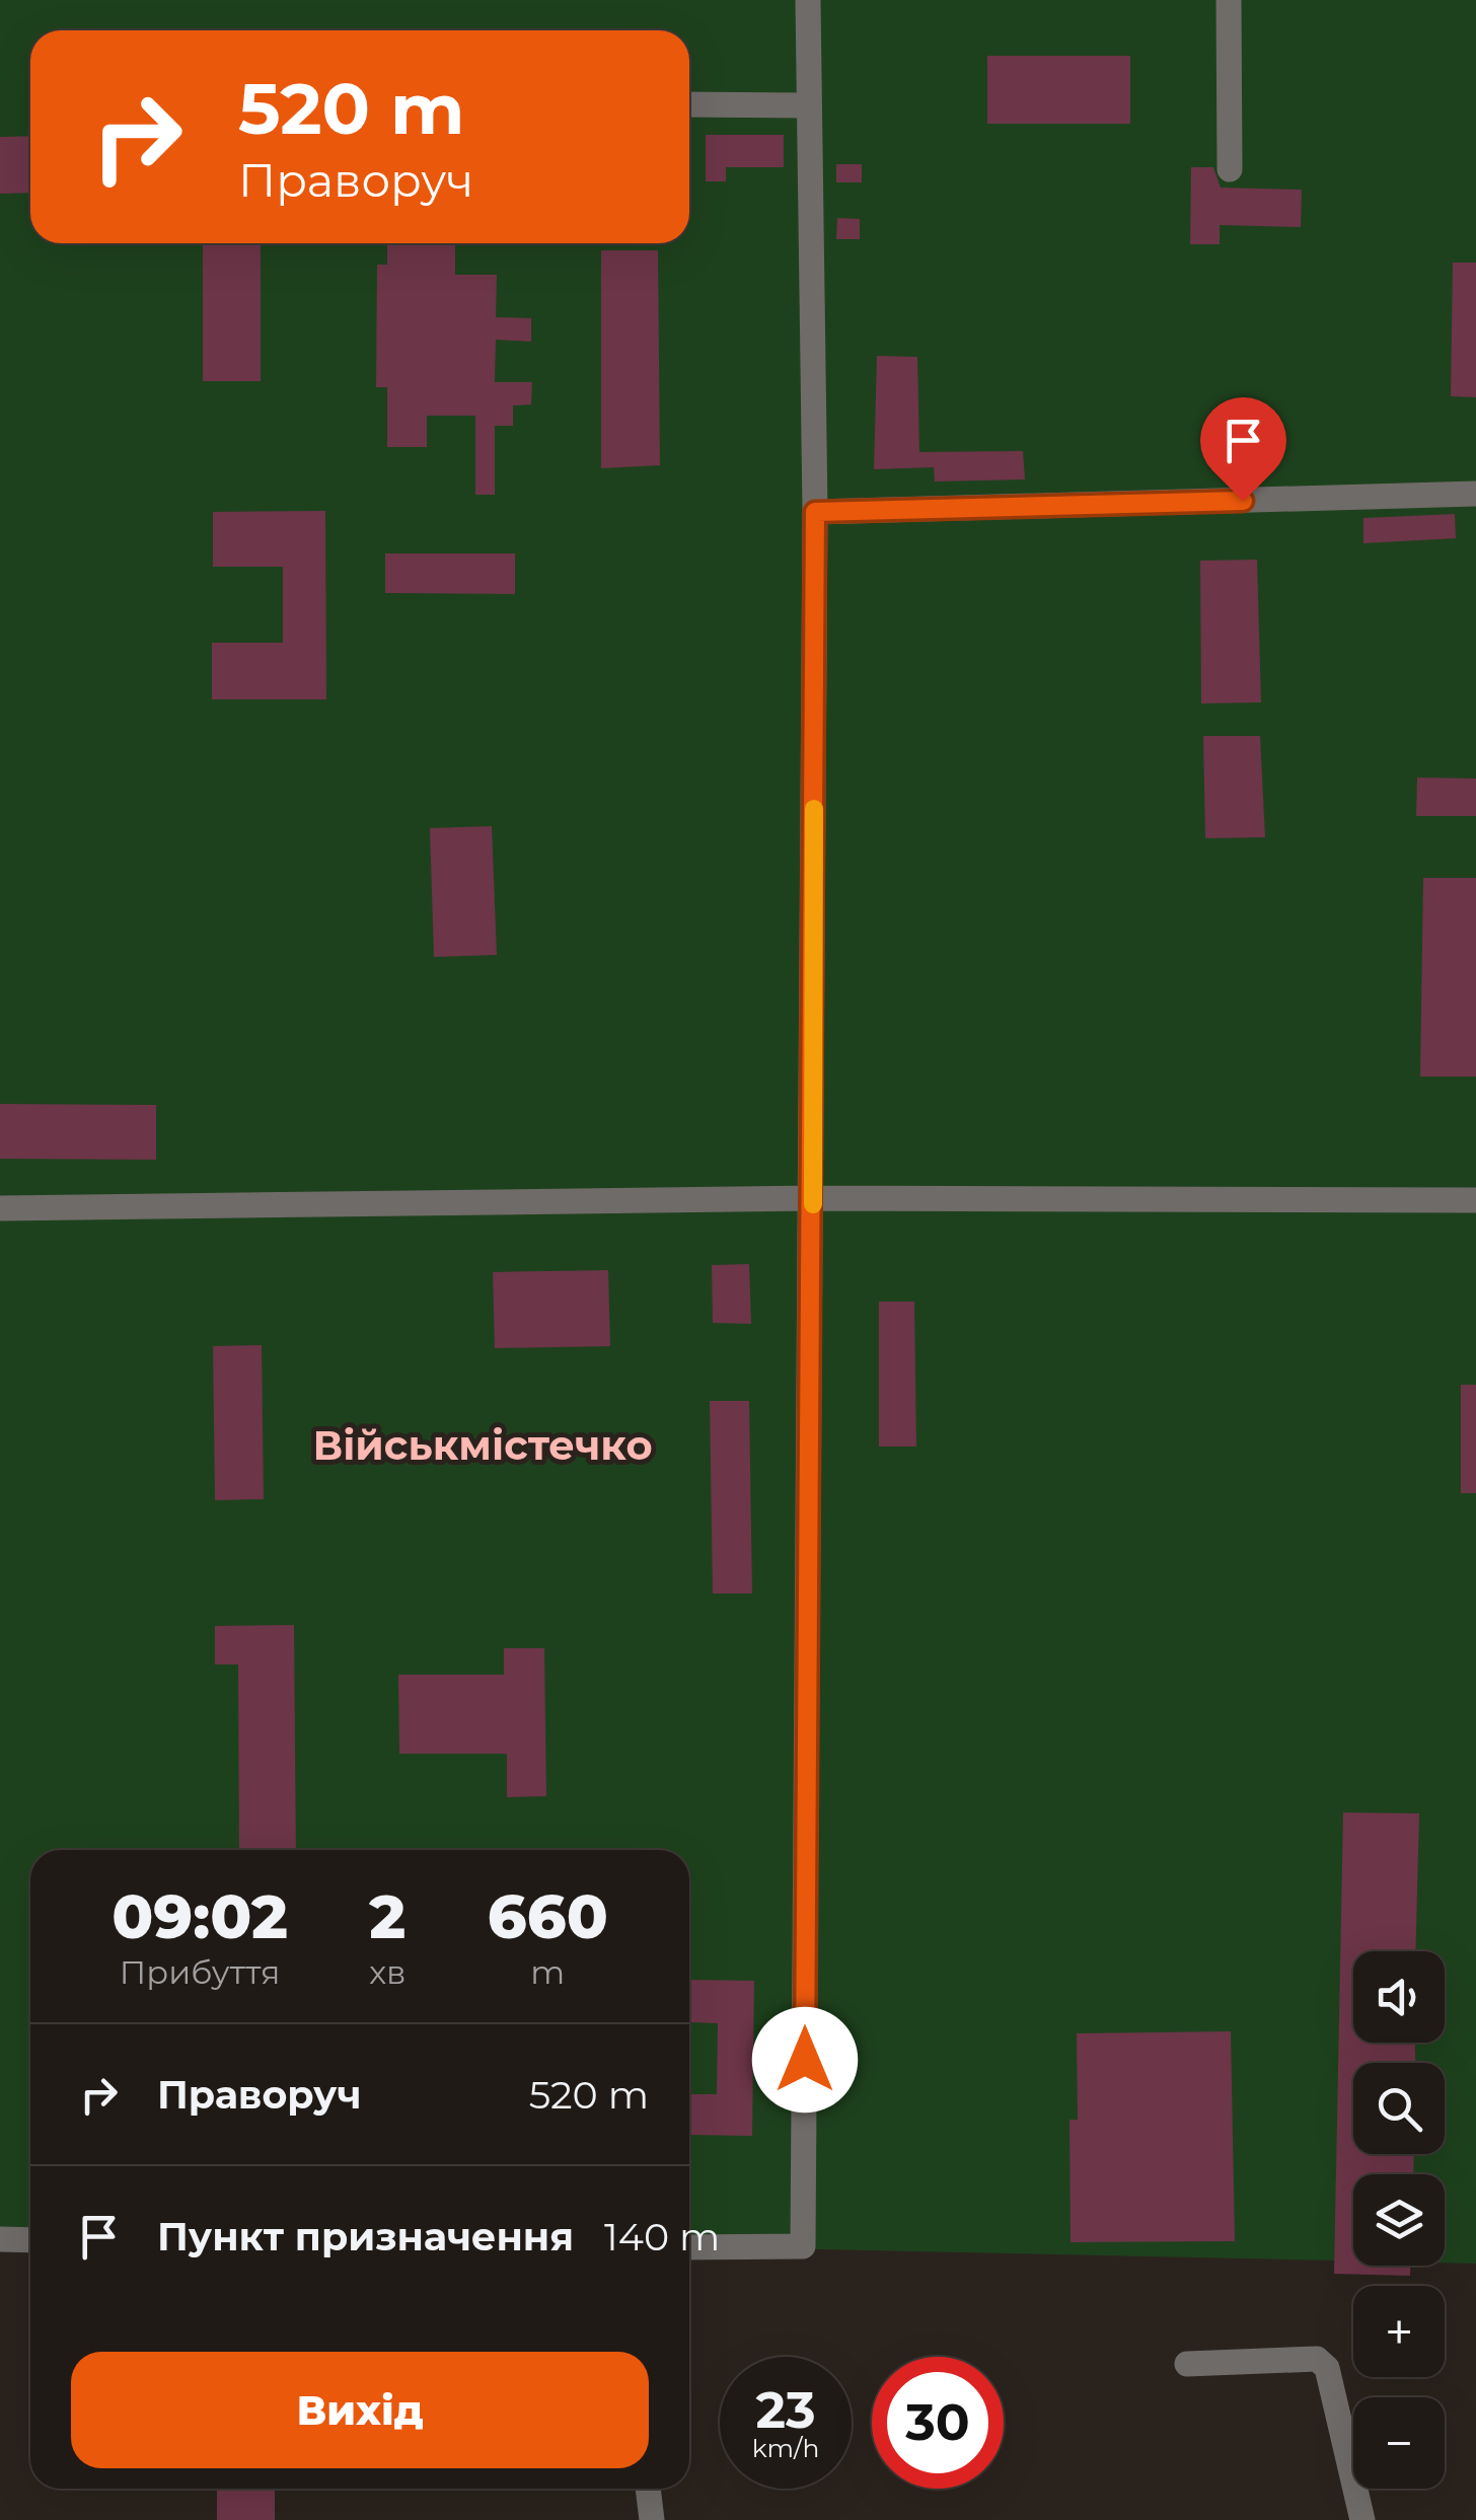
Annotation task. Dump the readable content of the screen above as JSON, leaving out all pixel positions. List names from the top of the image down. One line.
{"districts":["Військмістечко"],"page":{"turn":["520 m","Праворуч"],"eta":["09:02","Прибуття","2","хв","660","m"],"map_buttons":["+","−"],"list":[{"name":"Праворуч","value":"520 m"},{"name":"Пункт призначення","value":"140 m"}],"buttons":"Вихід","speed":"23 km/h","limit":"30"}}
